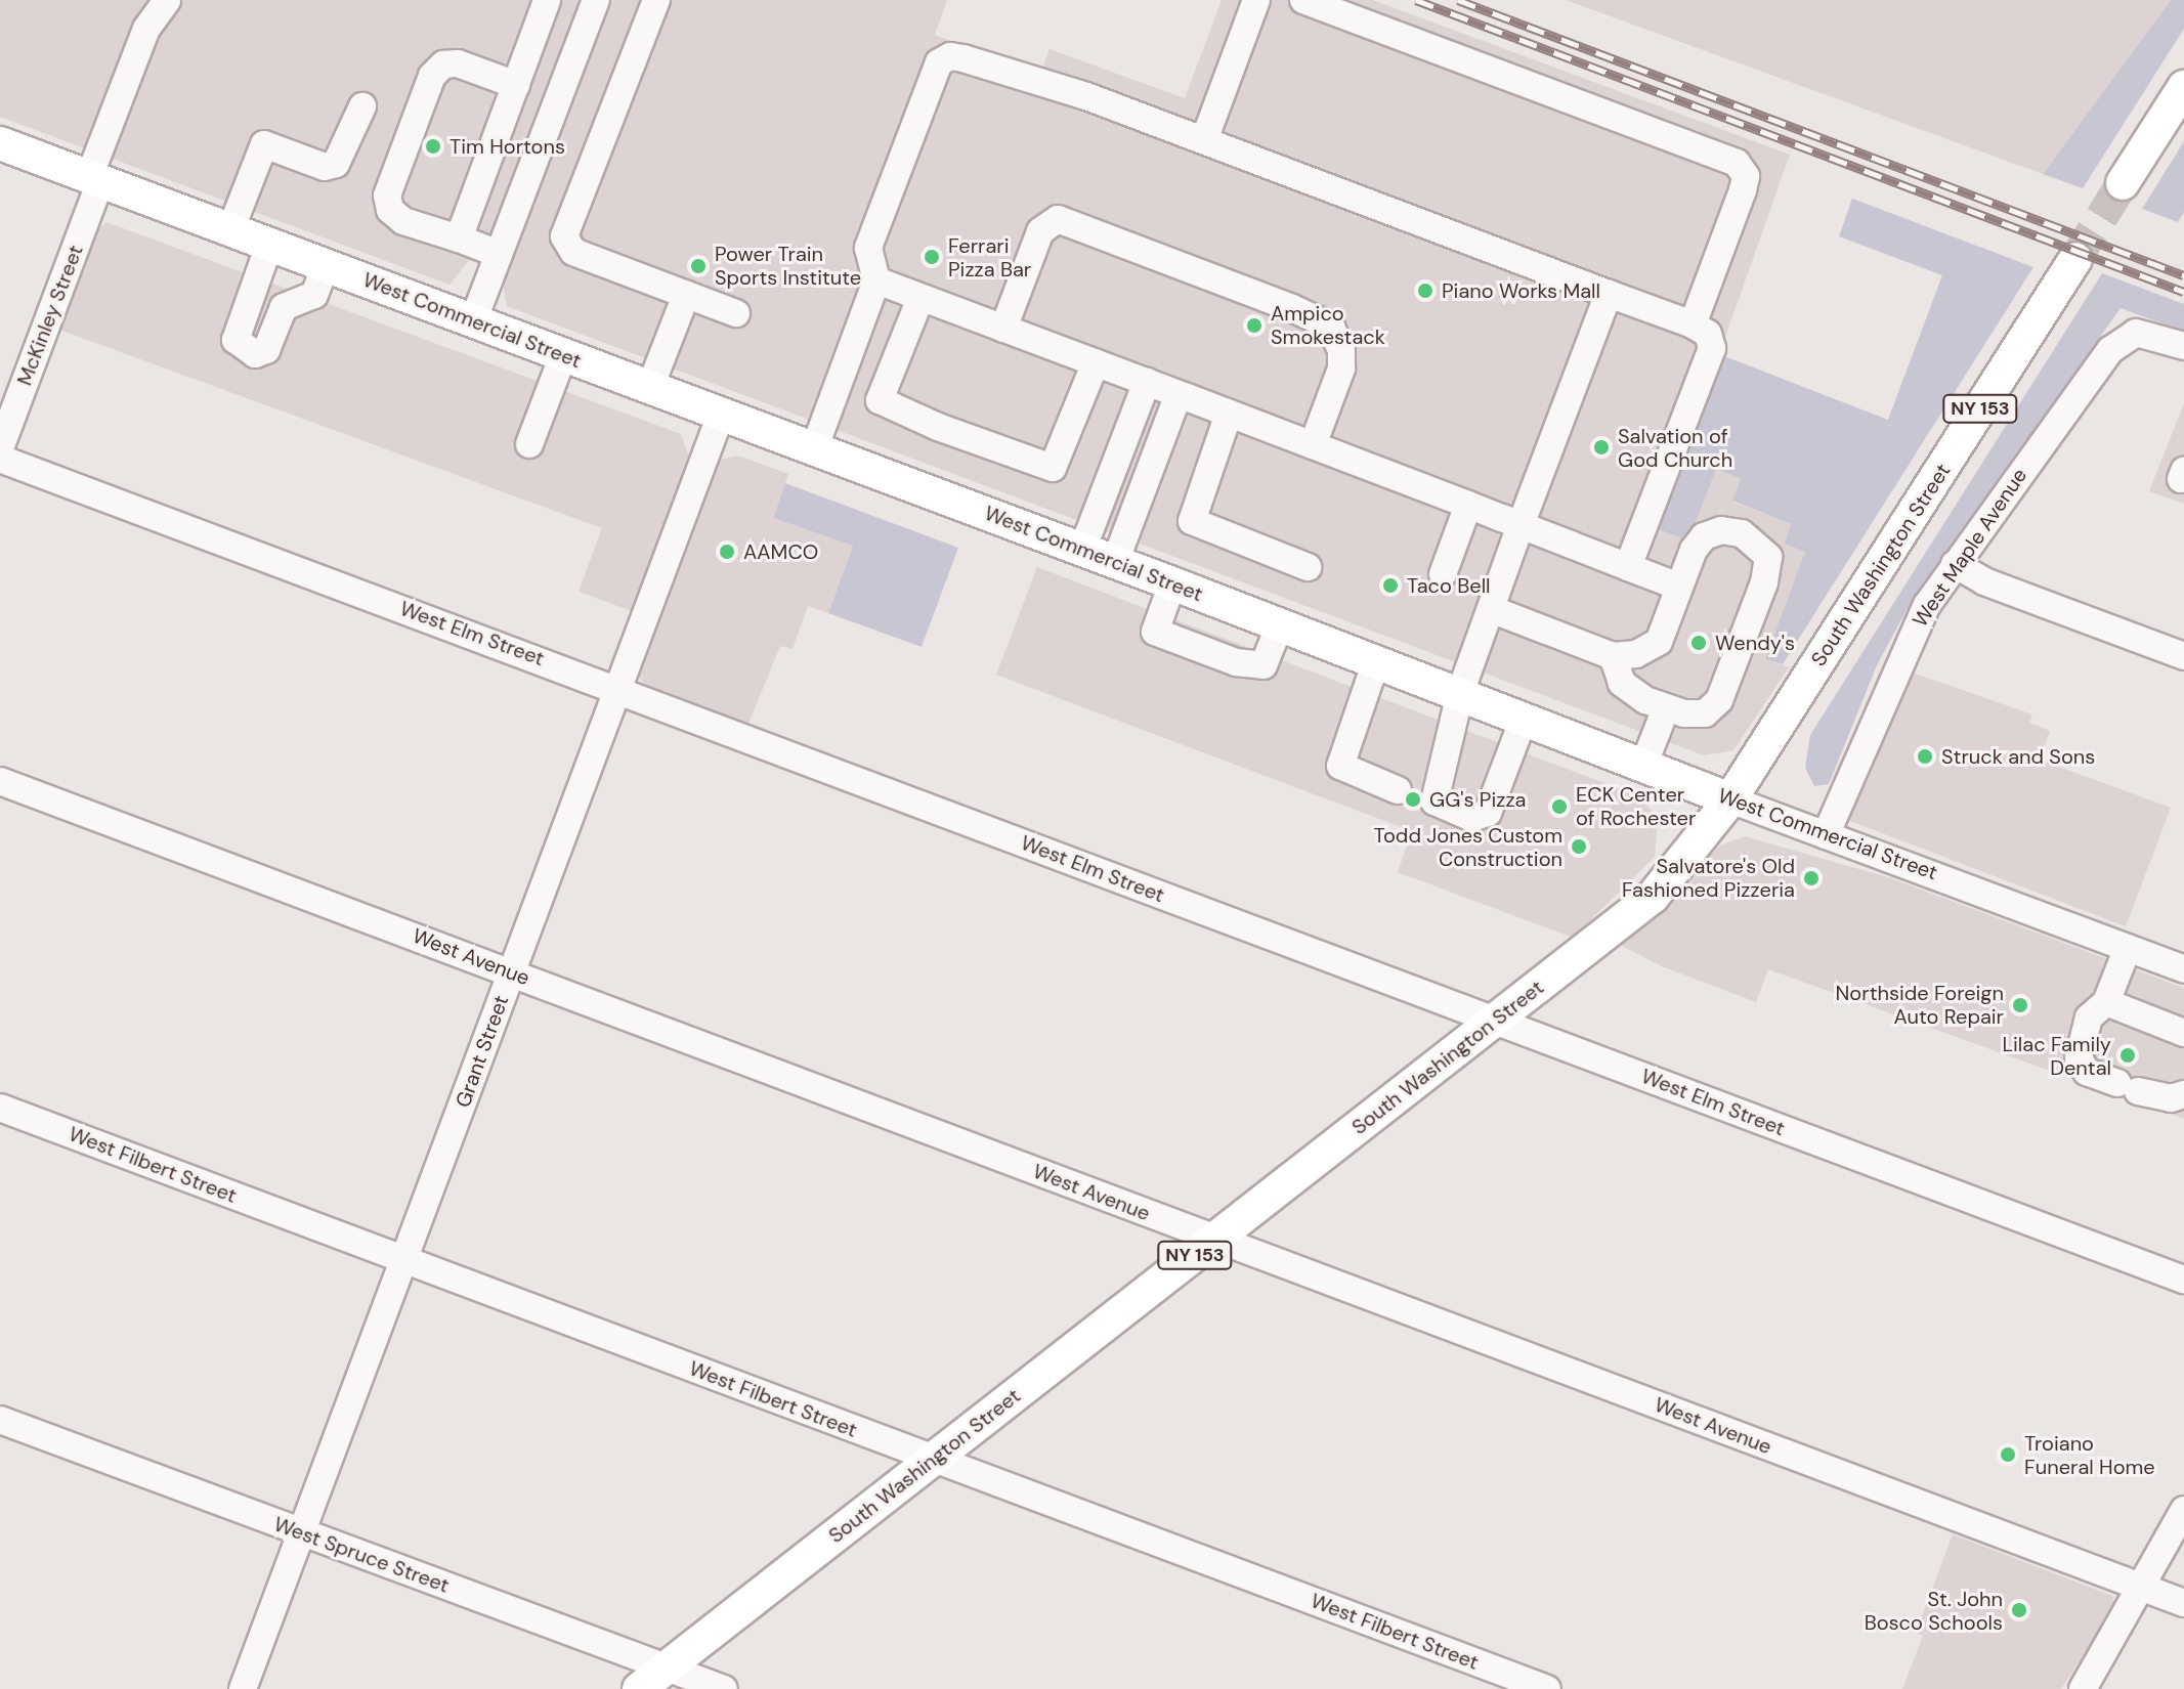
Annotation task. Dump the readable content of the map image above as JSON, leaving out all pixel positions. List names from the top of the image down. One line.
{"streets":{"main road":["West Commercial Street","NY 153","South Washington Street"],"street":["McKinley Street","West Maple Avenue","West Elm Street","West Avenue","Grant Street","West Filbert Street","West Spruce Street"]},"crossings":[["McKinley Street","West Commercial Street"],["West Commercial Street","West Maple Avenue"],["West Commercial Street","South Washington Street"],["West Commercial Street","Grant Street"],["South Washington Street","West Elm Street"],["South Washington Street","West Avenue"],["South Washington Street","West Filbert Street"],["South Washington Street","West Spruce Street"],["West Elm Street","Grant Street"],["West Avenue","Grant Street"],["Grant Street","West Filbert Street"],["Grant Street","West Spruce Street"]],"places":["Tim Hortons","Ferrari Pizza Bar","Power Train Sports Institute","Piano Works Mall","Ampico Smokestack","Salvation of God Church","AAMCO","Taco Bell","Wendy's","Struck and Sons","GG's Pizza","ECK Center of Rochester","Todd Jones Custom Construction","Salvatore's Old Fashioned Pizzeria","Northside Foreign Auto Repair","Lilac Family Dental","Troiano Funeral Home","St. John Bosco Schools"]}
